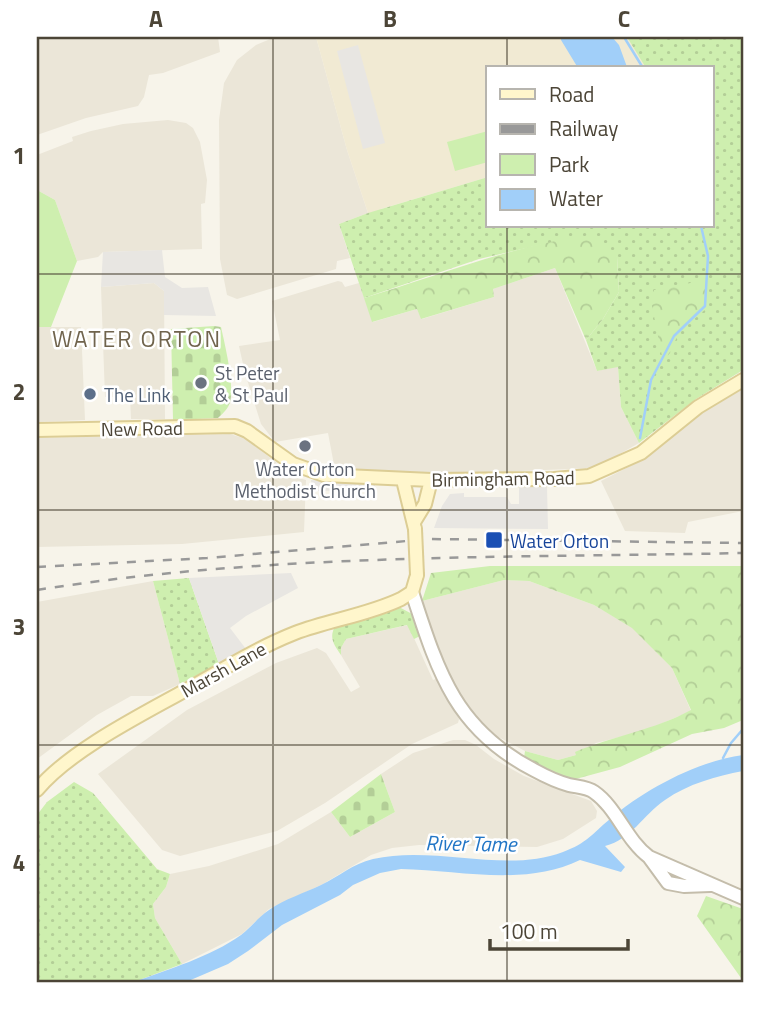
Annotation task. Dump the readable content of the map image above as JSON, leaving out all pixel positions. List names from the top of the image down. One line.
{"streets":{"main road":["New Road","Birmingham Road","Marsh Lane"]},"crossings":[["New Road","Birmingham Road"]],"districts":["WATER ORTON"],"water":["River Tame"],"places":{"other":["St Peter & St Paul","The Link","Water Orton Methodist Church"],"transit":["Water Orton"]},"legend":["Road","Railway","Park","Water"],"scale_bar":"100 m","grid":{"columns":["A","B","C"],"rows":["1","2","3","4"]}}
